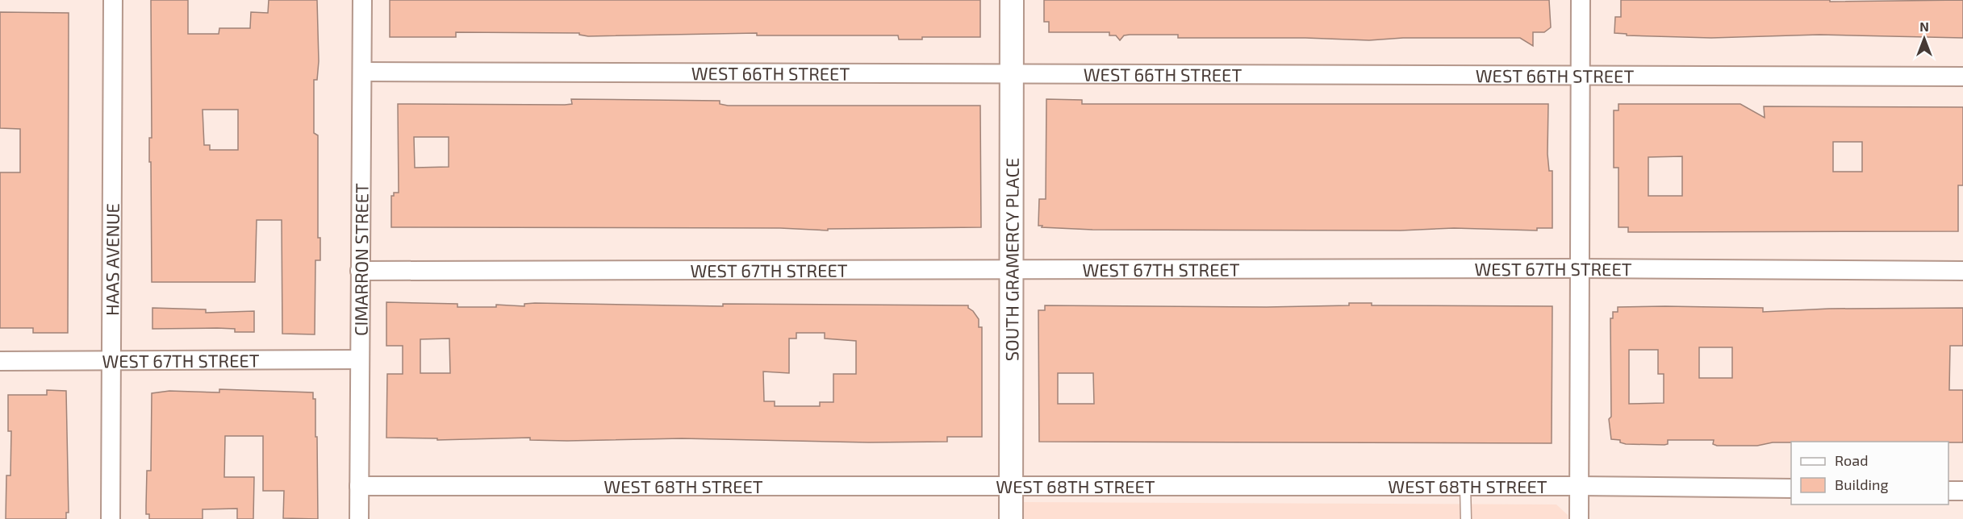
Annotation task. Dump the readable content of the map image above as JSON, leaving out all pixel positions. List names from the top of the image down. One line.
{"streets":{"street":["WEST 66TH STREET","HAAS AVENUE","CIMARRON STREET","SOUTH GRAMERCY PLACE","WEST 67TH STREET","WEST 68TH STREET"]},"crossings":[["WEST 66TH STREET","CIMARRON STREET"],["WEST 66TH STREET","SOUTH GRAMERCY PLACE"],["HAAS AVENUE","WEST 67TH STREET"],["CIMARRON STREET","WEST 67TH STREET"],["CIMARRON STREET","WEST 68TH STREET"],["SOUTH GRAMERCY PLACE","WEST 67TH STREET"],["SOUTH GRAMERCY PLACE","WEST 68TH STREET"]],"legend":["Road","Building"],"north":"top"}
